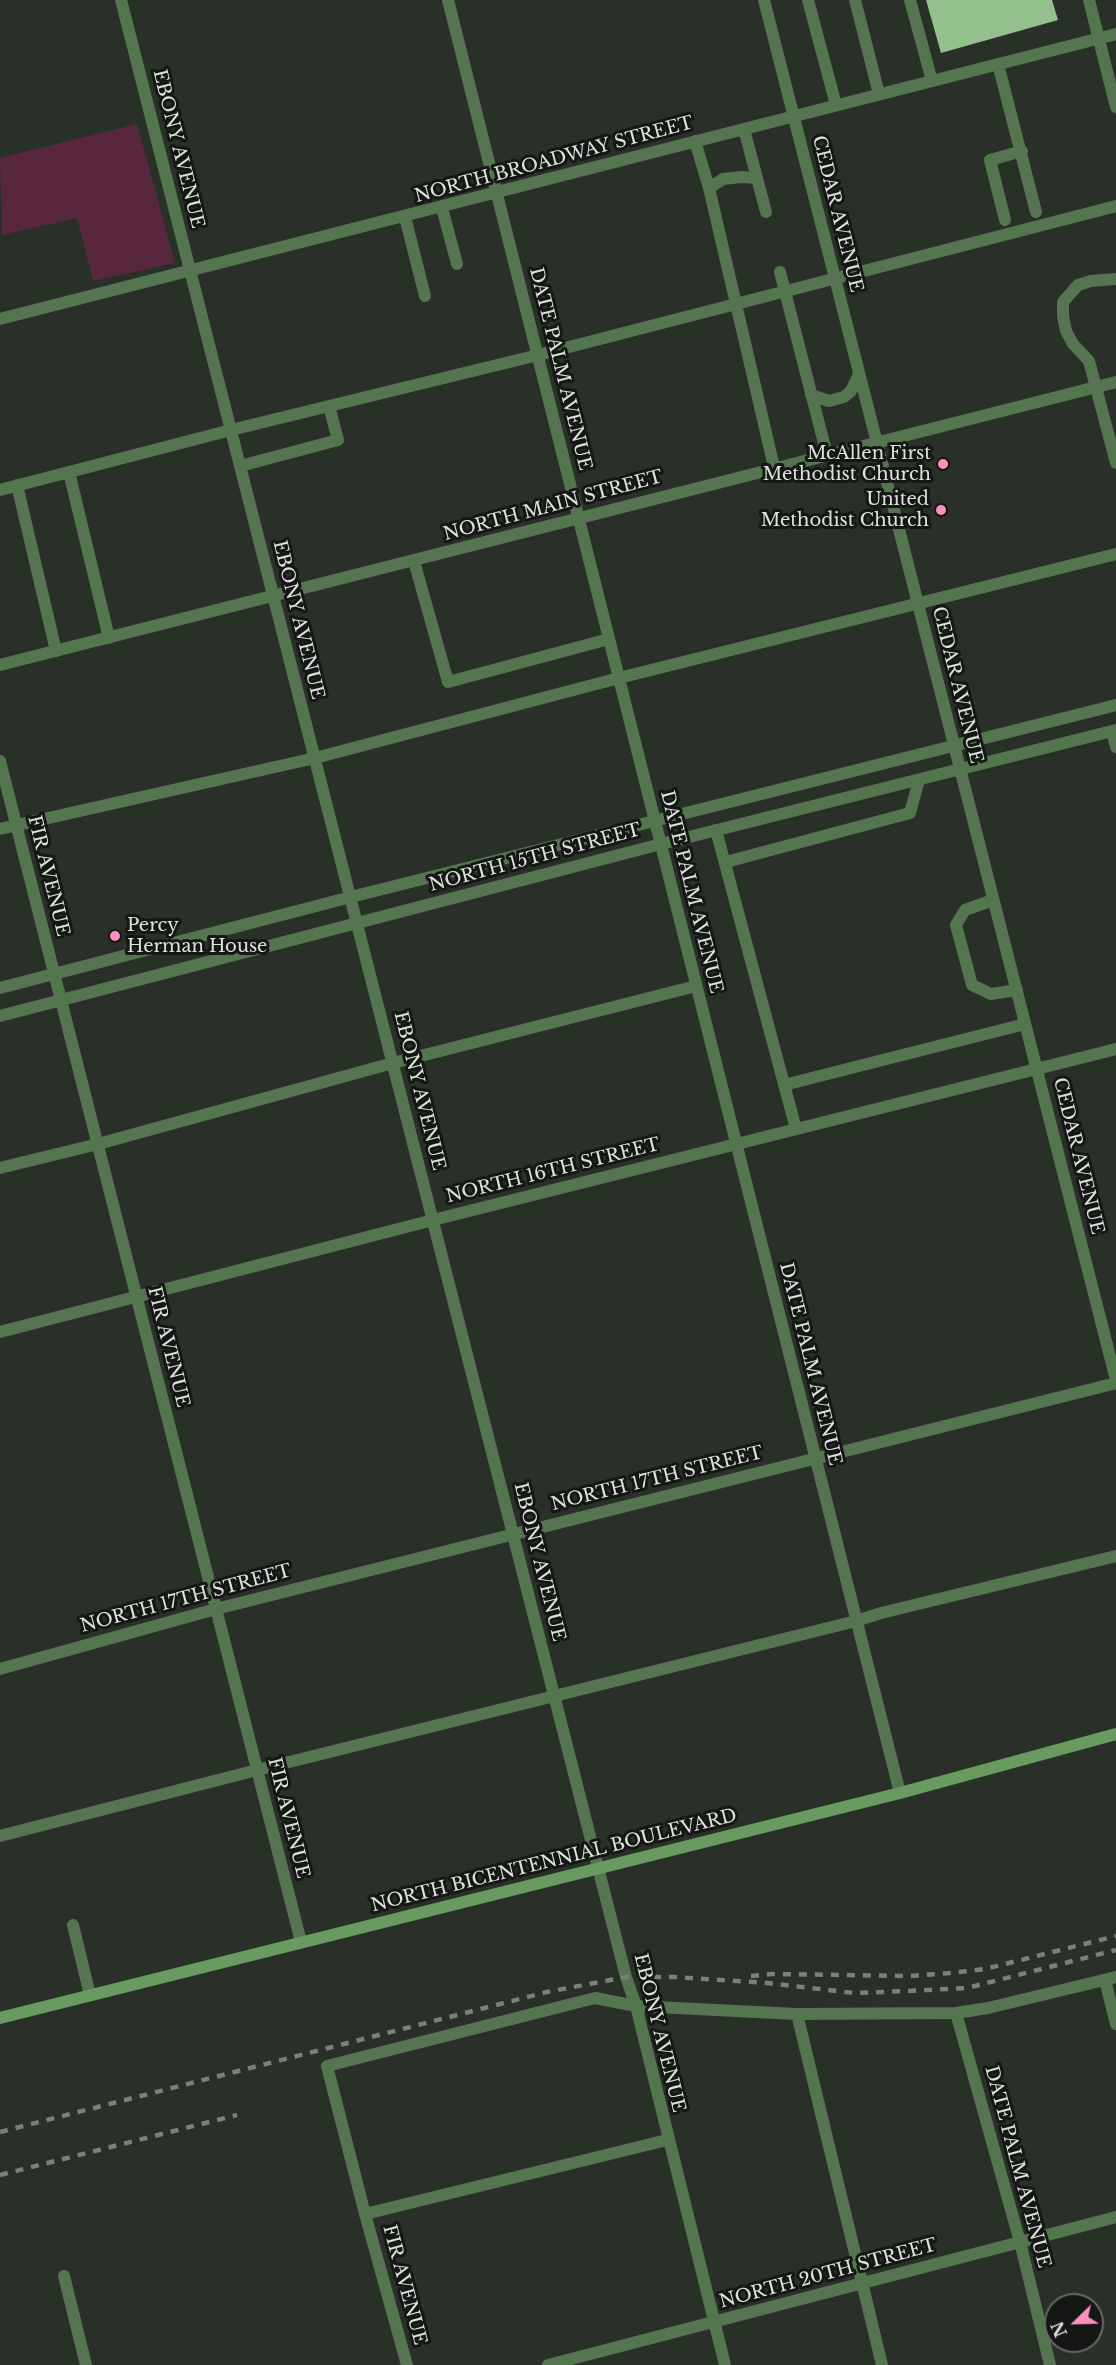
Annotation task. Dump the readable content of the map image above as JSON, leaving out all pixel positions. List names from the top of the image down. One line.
{"streets":{"main road":["NORTH BICENTENNIAL BOULEVARD"],"street":["EBONY AVENUE","NORTH BROADWAY STREET","CEDAR AVENUE","DATE PALM AVENUE","NORTH MAIN STREET","NORTH 15TH STREET","FIR AVENUE","NORTH 16TH STREET","NORTH 17TH STREET","NORTH 20TH STREET"]},"crossings":[["EBONY AVENUE","NORTH BROADWAY STREET"],["EBONY AVENUE","NORTH MAIN STREET"],["EBONY AVENUE","NORTH 15TH STREET"],["EBONY AVENUE","FIR AVENUE"],["EBONY AVENUE","NORTH 16TH STREET"],["EBONY AVENUE","NORTH 17TH STREET"],["EBONY AVENUE","NORTH BICENTENNIAL BOULEVARD"],["EBONY AVENUE","NORTH 20TH STREET"],["NORTH BROADWAY STREET","CEDAR AVENUE"],["NORTH BROADWAY STREET","DATE PALM AVENUE"],["CEDAR AVENUE","NORTH MAIN STREET"],["CEDAR AVENUE","NORTH 15TH STREET"],["CEDAR AVENUE","NORTH 16TH STREET"],["CEDAR AVENUE","NORTH 17TH STREET"],["DATE PALM AVENUE","NORTH MAIN STREET"],["DATE PALM AVENUE","NORTH 15TH STREET"],["DATE PALM AVENUE","NORTH 16TH STREET"],["DATE PALM AVENUE","NORTH 17TH STREET"],["DATE PALM AVENUE","NORTH BICENTENNIAL BOULEVARD"],["DATE PALM AVENUE","NORTH 20TH STREET"],["NORTH 15TH STREET","FIR AVENUE"],["FIR AVENUE","NORTH 16TH STREET"],["FIR AVENUE","NORTH 17TH STREET"],["FIR AVENUE","NORTH BICENTENNIAL BOULEVARD"]],"places":["McAllen First Methodist Church","United Methodist Church","Percy Herman House"],"north":"bottom left"}
